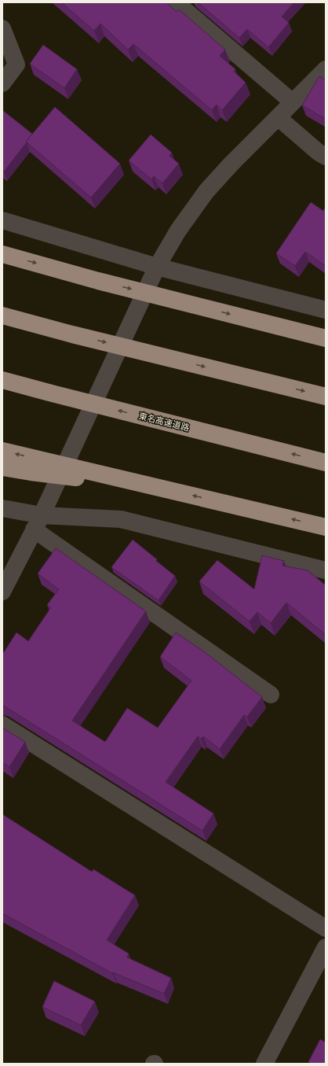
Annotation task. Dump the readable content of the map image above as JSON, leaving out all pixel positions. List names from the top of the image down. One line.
{"streets":{"highway":["東名高速道路"]}}
